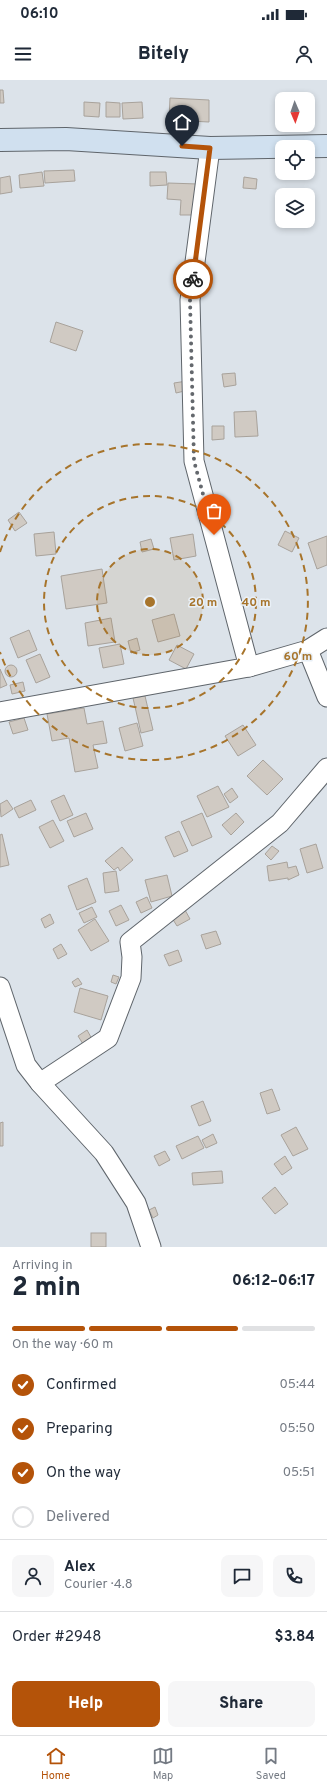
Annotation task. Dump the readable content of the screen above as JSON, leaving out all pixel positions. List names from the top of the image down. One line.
{"north":"bottom","page":{"status":"06:10","header":"Bitely","heading":["2 min","Arriving in","06:12–06:17"],"panel":["Alex","Courier · 4.8","Order #2948","$3.84"],"bar":"On the way · 60 m","list":[["Confirmed","05:44"],["Preparing","05:50"],["On the way","05:51"],"Delivered"],"buttons":["Help","Share"],"tabs":["Home","Map","Saved"]},"rings":["20 m","40 m","60 m"]}
